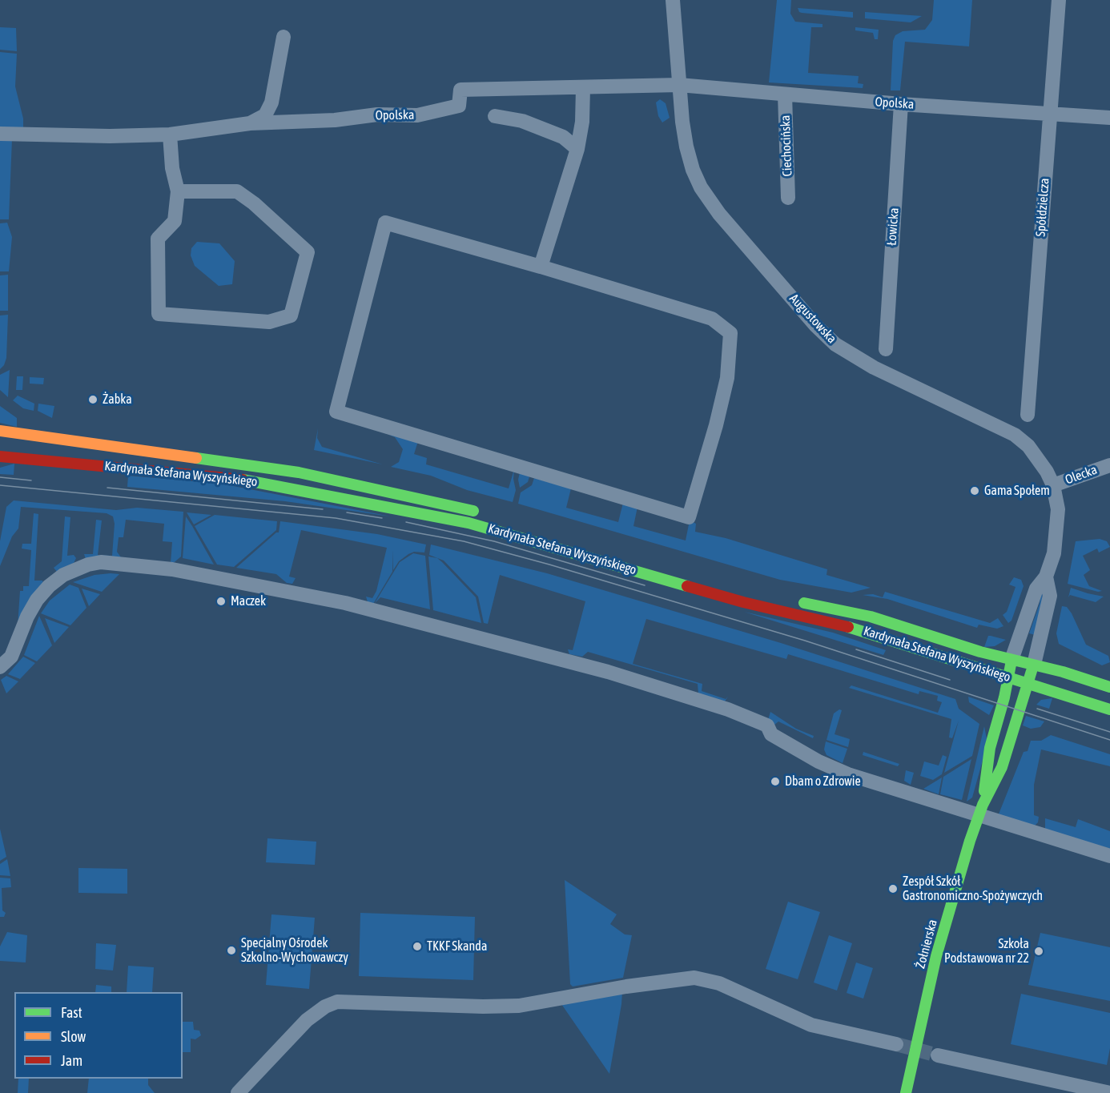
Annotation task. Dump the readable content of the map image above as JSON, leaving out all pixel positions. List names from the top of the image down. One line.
{"streets":{"main road":["Kardynała Stefana Wyszyńskiego","Żołnierska"],"street":["Opolska","Ciechocińska","Spółdzielcza","Łowicka","Augustowska","Olecka"]},"crossings":[["Opolska","Ciechocińska"],["Opolska","Spółdzielcza"],["Opolska","Łowicka"],["Opolska","Augustowska"],["Augustowska","Kardynała Stefana Wyszyńskiego"],["Augustowska","Olecka"],["Augustowska","Żołnierska"],["Kardynała Stefana Wyszyńskiego","Żołnierska"]],"places":["Żabka","Gama Społem","Maczek","Dbam o Zdrowie","Zespół Szkół Gastronomiczno-Spożywczych","TKKF Skanda","Specjalny Ośrodek Szkolno-Wychowawczy","Szkoła Podstawowa nr 22"],"legend":["Fast","Slow","Jam"]}
